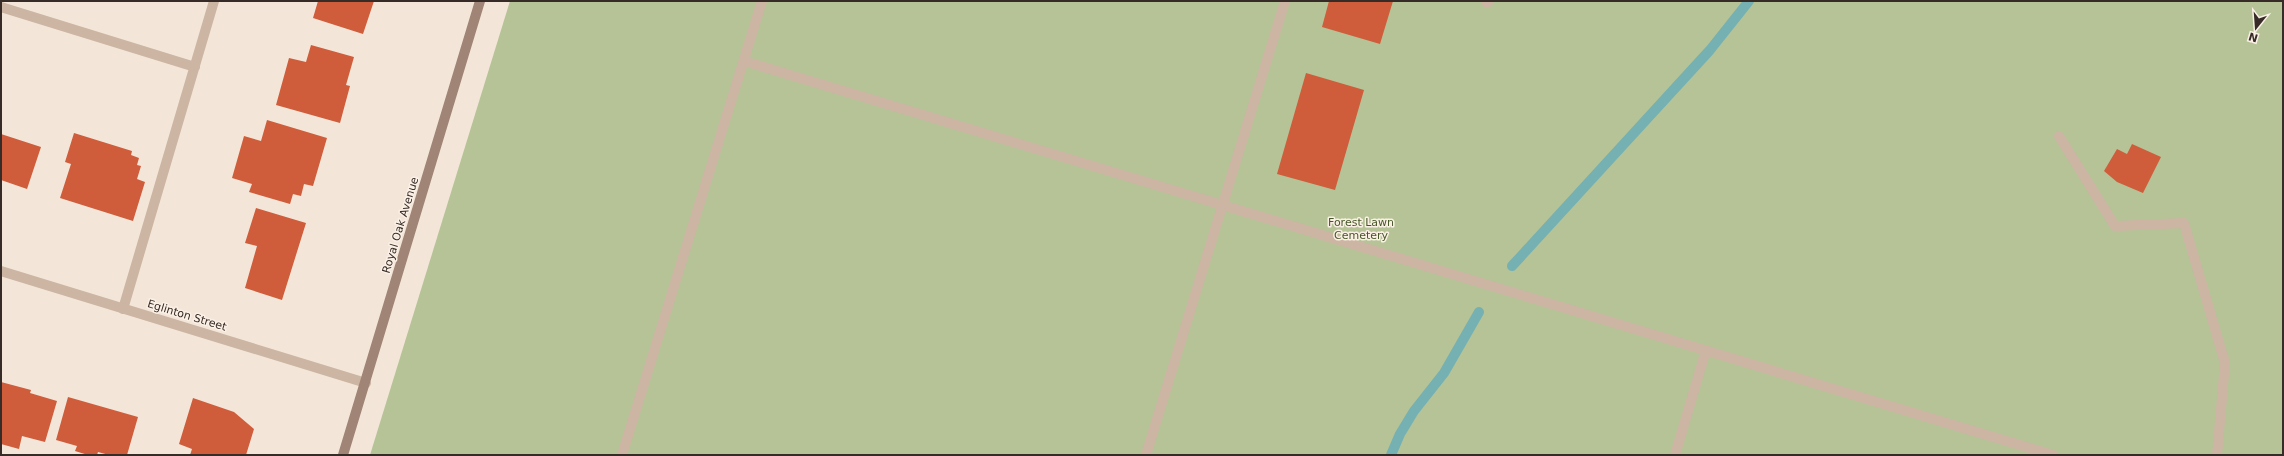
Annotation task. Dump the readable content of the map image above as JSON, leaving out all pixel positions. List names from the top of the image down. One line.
{"streets":{"street":["Royal Oak Avenue","Eglinton Street"]},"crossings":[["Royal Oak Avenue","Eglinton Street"]],"parks":["Forest Lawn Cemetery"],"north":"bottom"}
